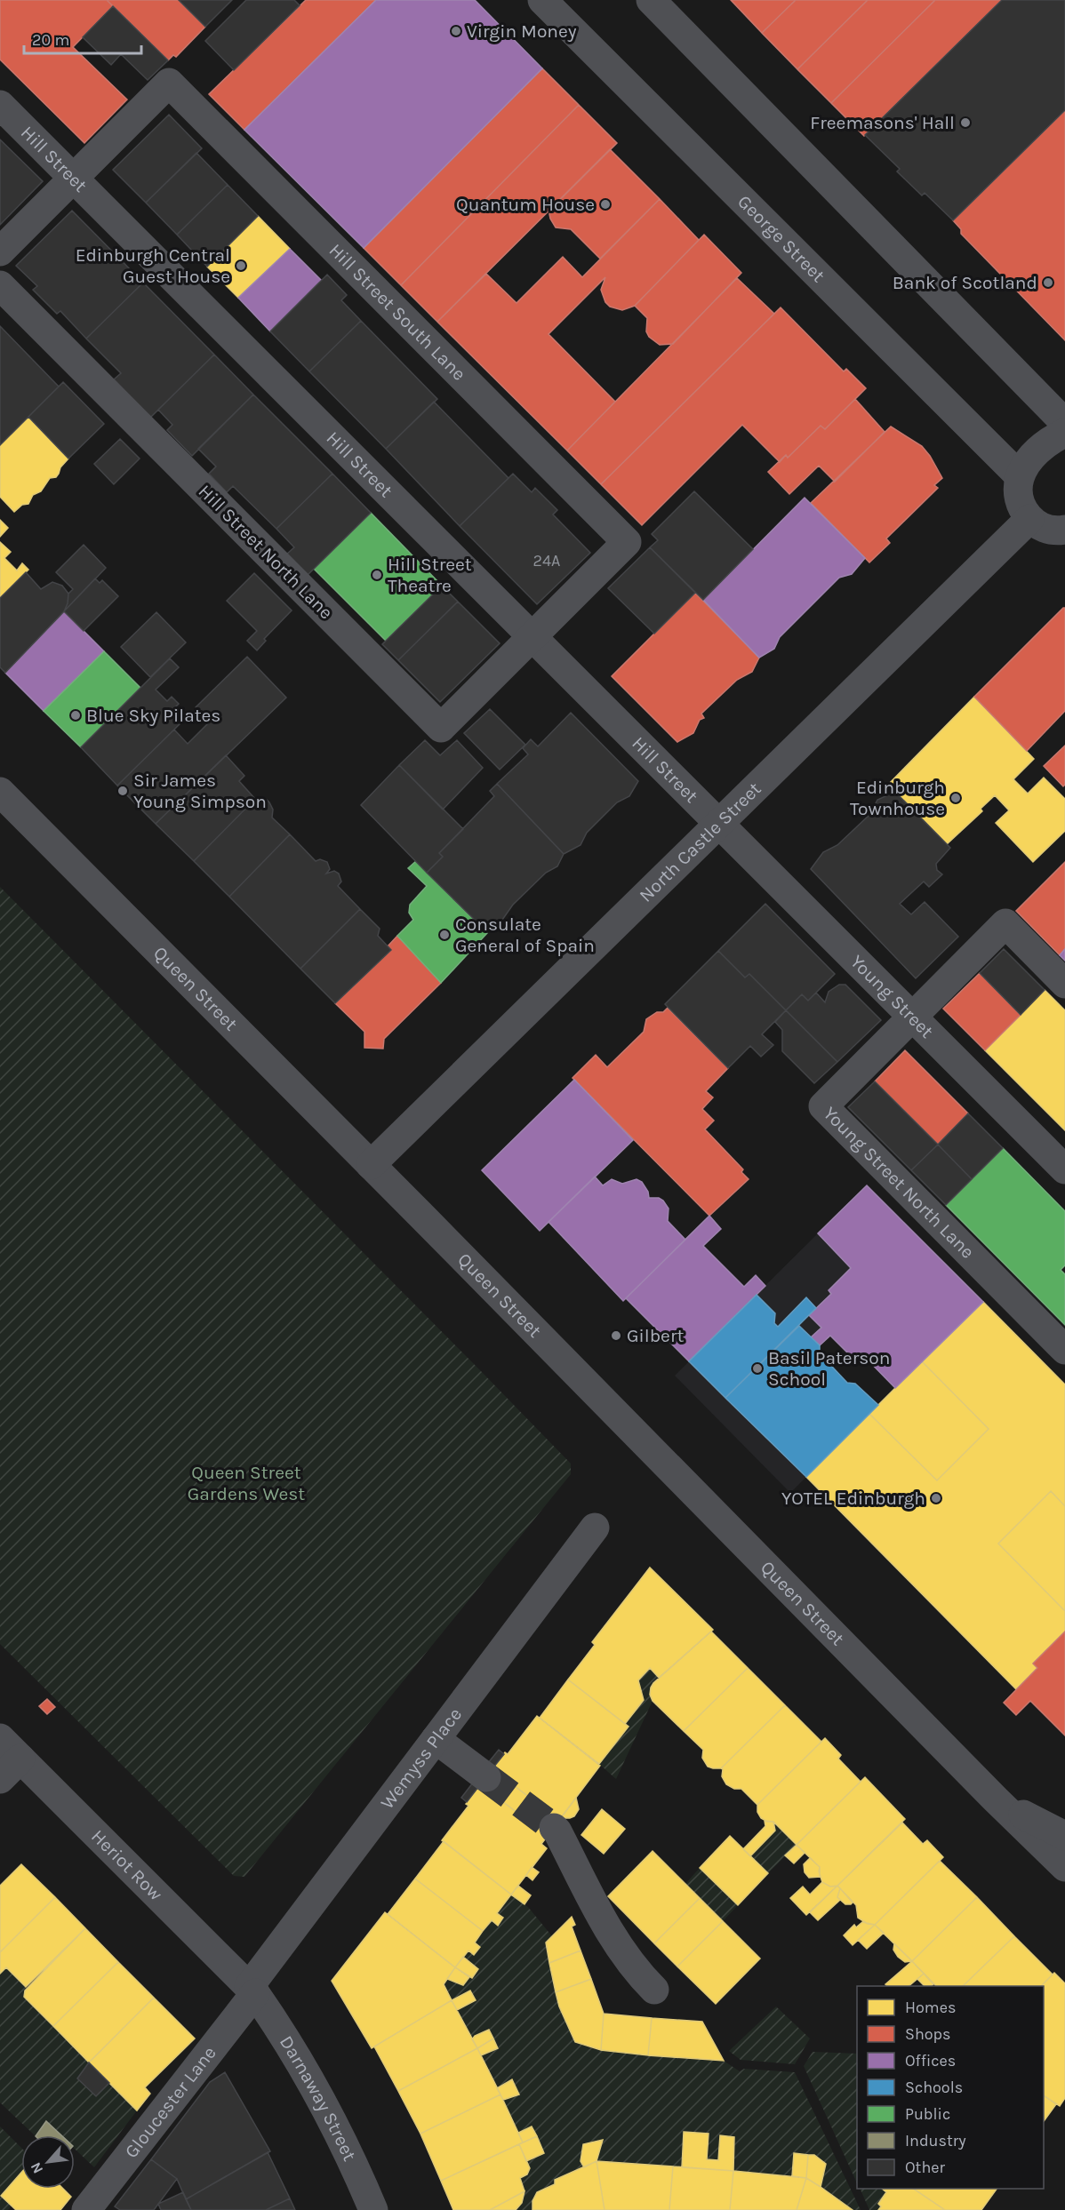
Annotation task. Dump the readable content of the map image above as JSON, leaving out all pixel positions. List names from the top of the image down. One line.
{"streets":{"street":["Hill Street","George Street","Hill Street South Lane","Hill Street North Lane","North Castle Street","Queen Street","Young Street","Young Street North Lane","Wemyss Place","Heriot Row","Darnaway Street","Gloucester Lane"]},"crossings":[["Hill Street","Hill Street South Lane"],["Hill Street","Hill Street North Lane"],["Hill Street","North Castle Street"],["Hill Street","Young Street"],["Hill Street South Lane","Hill Street North Lane"],["North Castle Street","Queen Street"],["North Castle Street","Young Street"],["Young Street","Young Street North Lane"],["Wemyss Place","Heriot Row"],["Wemyss Place","Darnaway Street"],["Wemyss Place","Gloucester Lane"],["Heriot Row","Darnaway Street"],["Heriot Row","Gloucester Lane"],["Darnaway Street","Gloucester Lane"]],"parks":["Queen Street Gardens West"],"places":["Virgin Money","Freemasons' Hall","Quantum House","Edinburgh Central Guest House","Bank of Scotland","Hill Street Theatre","Blue Sky Pilates","Sir James Young Simpson","Edinburgh Townhouse","Consulate General of Spain","Gilbert","Basil Paterson School","YOTEL Edinburgh"],"house_numbers":["24A"],"legend":["Homes","Shops","Offices","Schools","Public","Industry","Other"],"scale_bar":"20 m","north":"bottom left"}
